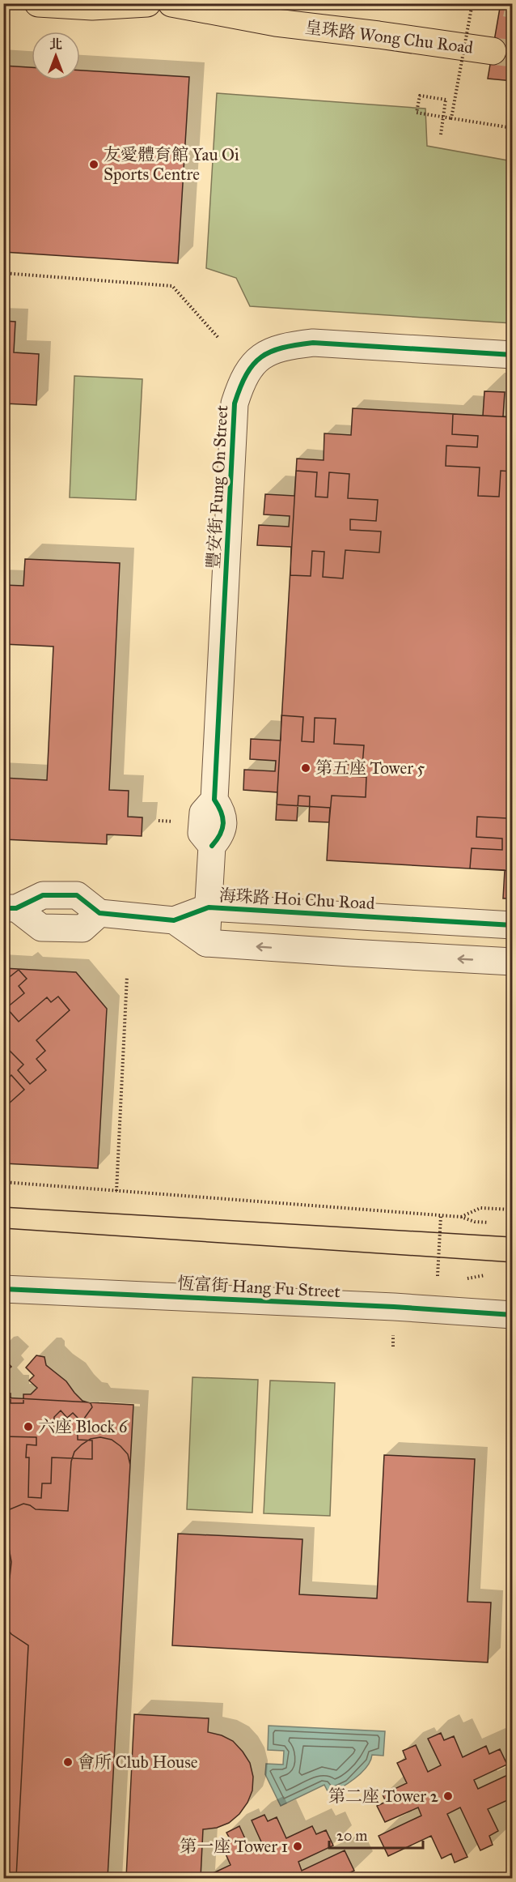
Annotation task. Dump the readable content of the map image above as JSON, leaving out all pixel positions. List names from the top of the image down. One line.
{"streets":{"main road":["皇珠路 Wong Chu Road"],"street":["豐安街 Fung On Street","海珠路 Hoi Chu Road","恆富街 Hang Fu Street"]},"crossings":[["豐安街 Fung On Street","海珠路 Hoi Chu Road"]],"places":["友愛體育館 Yau Oi Sports Centre","第五座 Tower 5","六座 Block 6","會所 Club House","第二座 Tower 2","第一座 Tower 1"],"scale_bar":"20 m","north":"top"}
